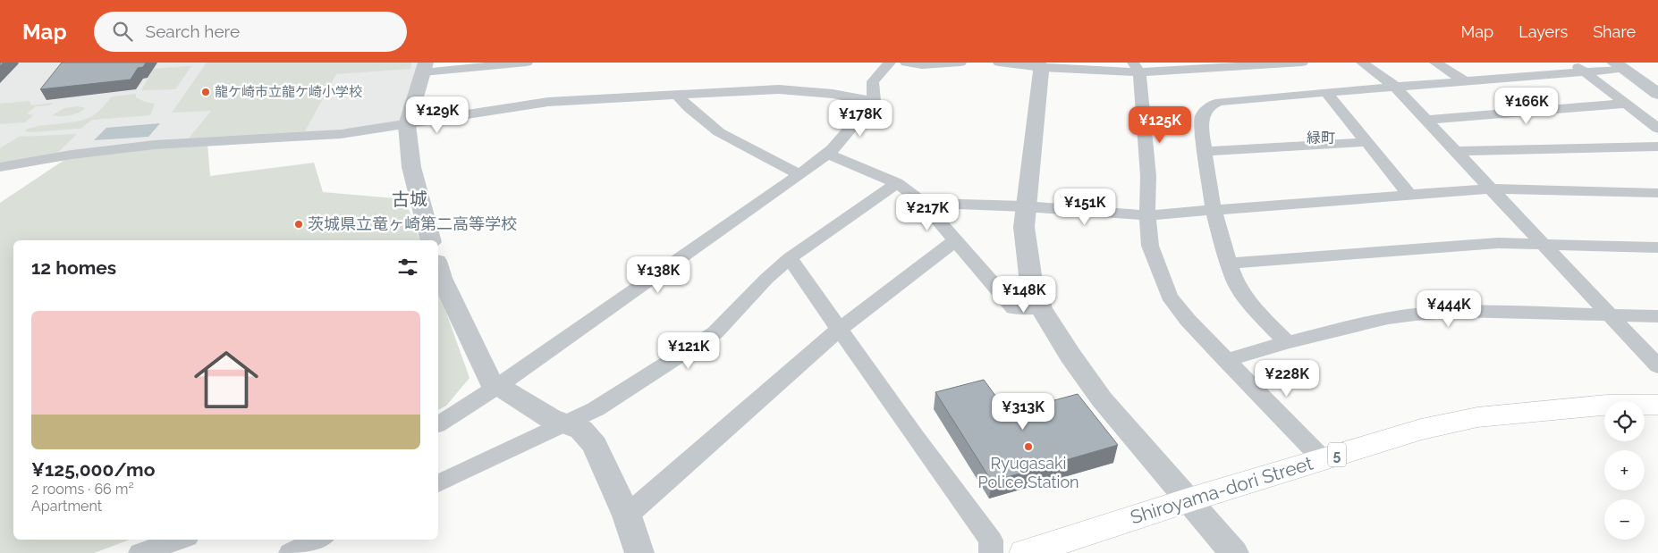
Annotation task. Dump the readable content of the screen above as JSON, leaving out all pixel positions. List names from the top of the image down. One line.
{"streets":{"main road":["5","Shiroyama-dori Street"]},"districts":["緑町","古城"],"places":["龍ケ崎市立龍ケ崎小学校","茨城県立竜ヶ崎第二高等学校","Ryugasaki Police Station"],"page":{"header":"Map","search":"Search here","nav":["Map","Layers","Share"],"price":["¥166K","¥129K","¥178K","¥125K","¥151K","¥217K","¥138K","¥148K","¥444K","¥121K","¥228K","¥313K"],"heading":"12 homes","list":[{"name":"¥125,000/mo","note":"2 rooms · 66 m² · Apartment"}],"map_buttons":["+","−"]}}
